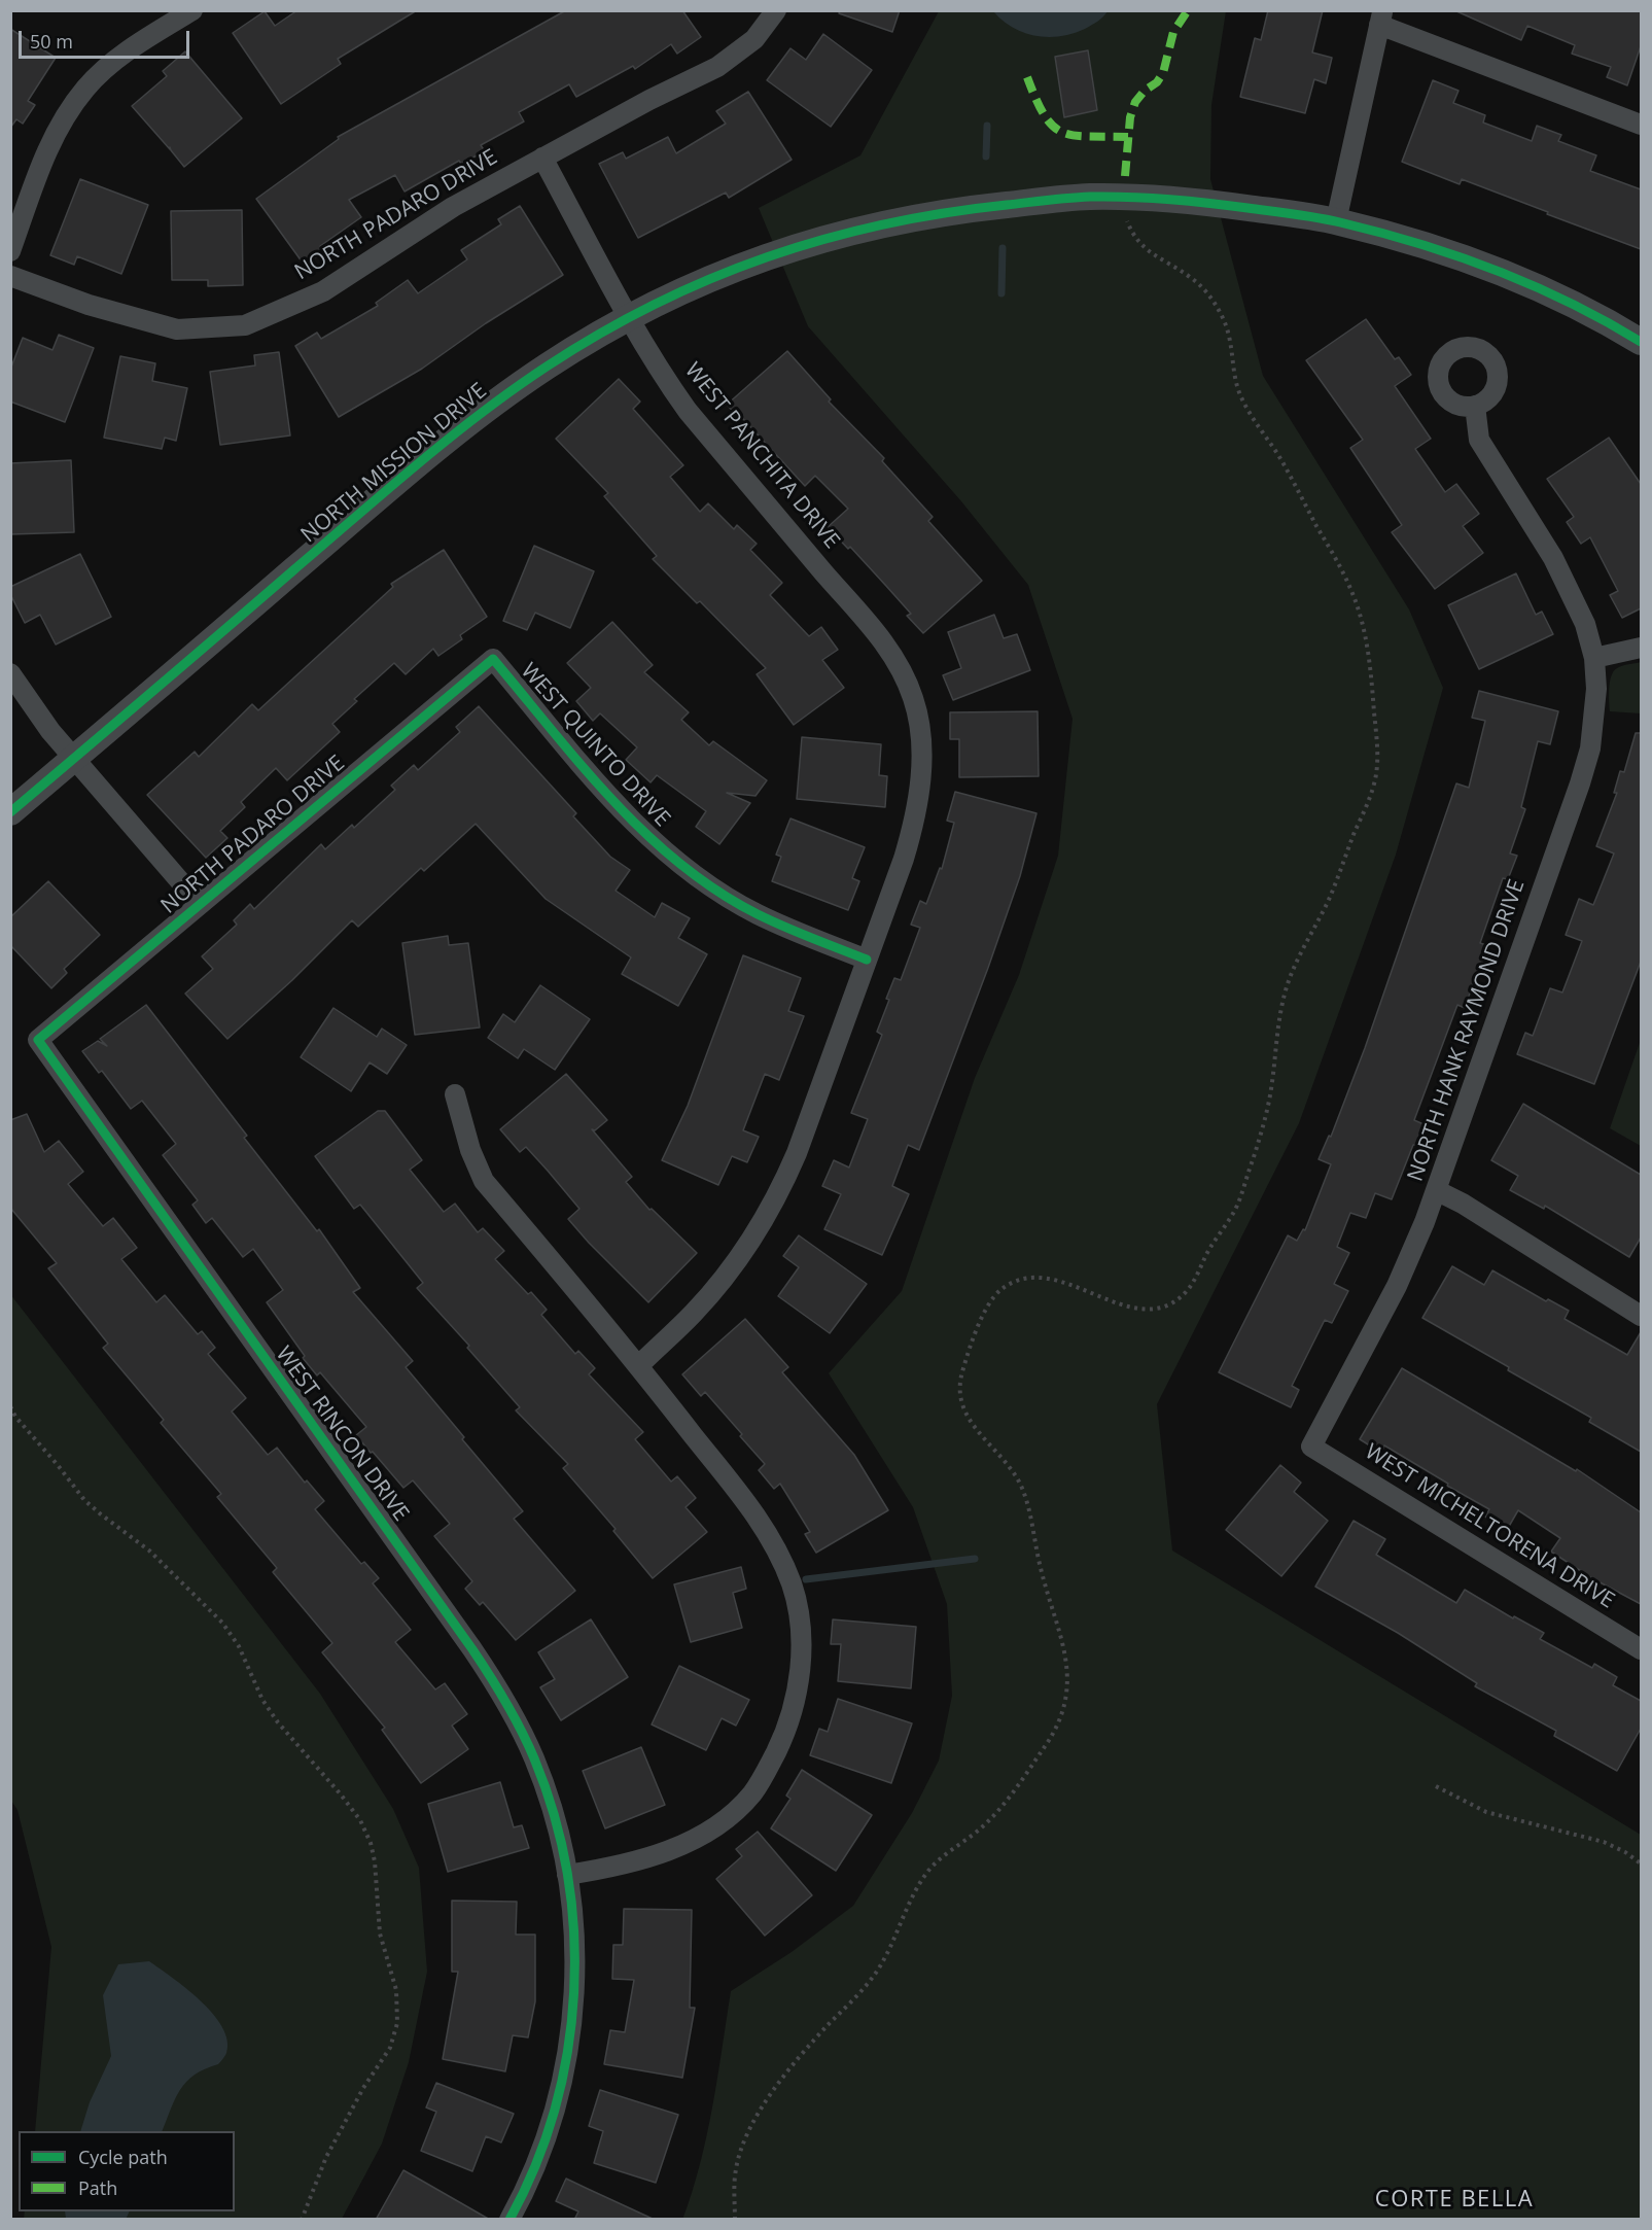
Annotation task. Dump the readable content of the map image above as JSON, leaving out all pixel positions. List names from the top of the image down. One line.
{"streets":{"street":["NORTH PADARO DRIVE","WEST PANCHITA DRIVE","NORTH MISSION DRIVE","WEST QUINTO DRIVE","NORTH HANK RAYMOND DRIVE","WEST RINCON DRIVE","WEST MICHELTORENA DRIVE"]},"crossings":[["NORTH PADARO DRIVE","WEST PANCHITA DRIVE"],["NORTH PADARO DRIVE","WEST QUINTO DRIVE"],["NORTH PADARO DRIVE","WEST RINCON DRIVE"],["WEST PANCHITA DRIVE","NORTH MISSION DRIVE"],["WEST PANCHITA DRIVE","WEST QUINTO DRIVE"],["NORTH HANK RAYMOND DRIVE","WEST MICHELTORENA DRIVE"]],"districts":["CORTE BELLA"],"legend":["Cycle path","Path"],"scale_bar":"50 m"}
